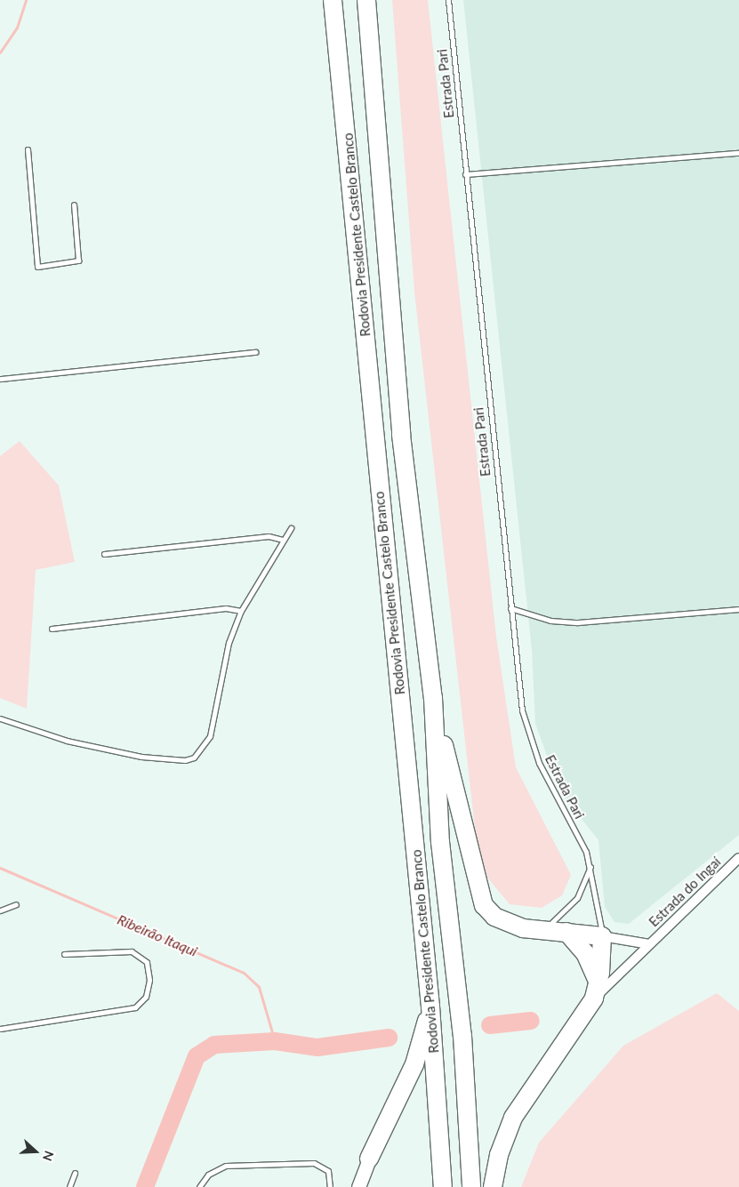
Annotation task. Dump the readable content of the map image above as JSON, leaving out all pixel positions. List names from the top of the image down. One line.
{"streets":{"highway":["Rodovia Presidente Castelo Branco"],"street":["Estrada do Ingaí"],"lane":["Estrada Pari"]},"water":["Ribeirão Itaqui"],"north":"right"}
